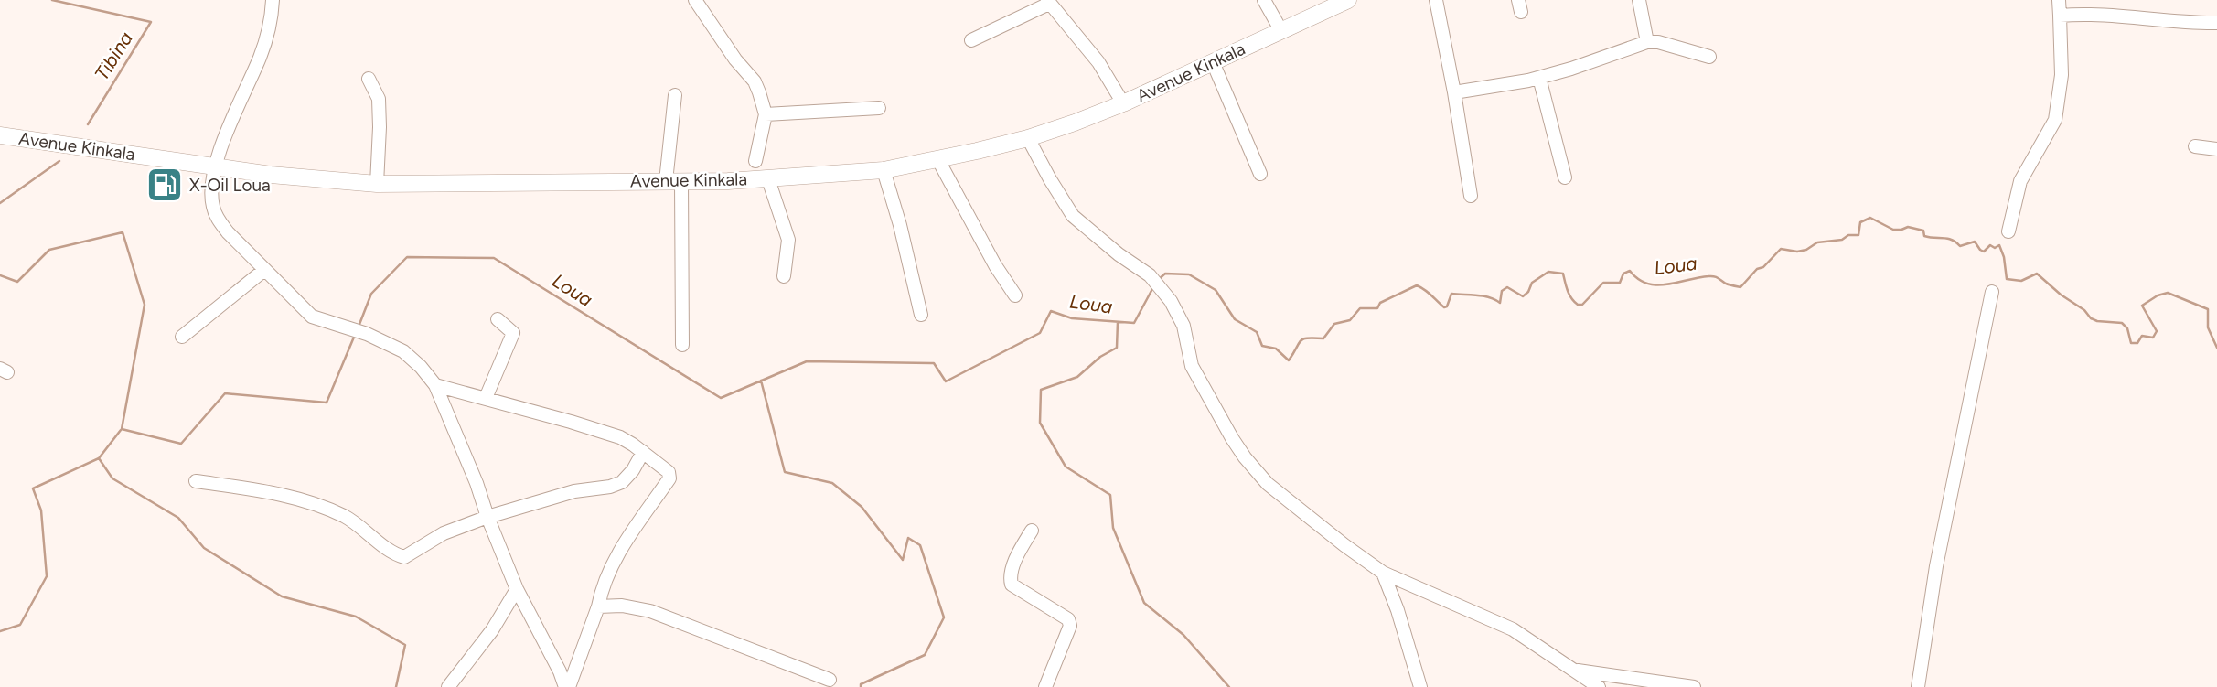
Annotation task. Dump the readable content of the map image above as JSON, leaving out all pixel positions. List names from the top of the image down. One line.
{"streets":{"main road":["Avenue Kinkala"]},"water":["Tibina","Loua"],"places":{"fuel station":["X-Oil Loua"]}}
